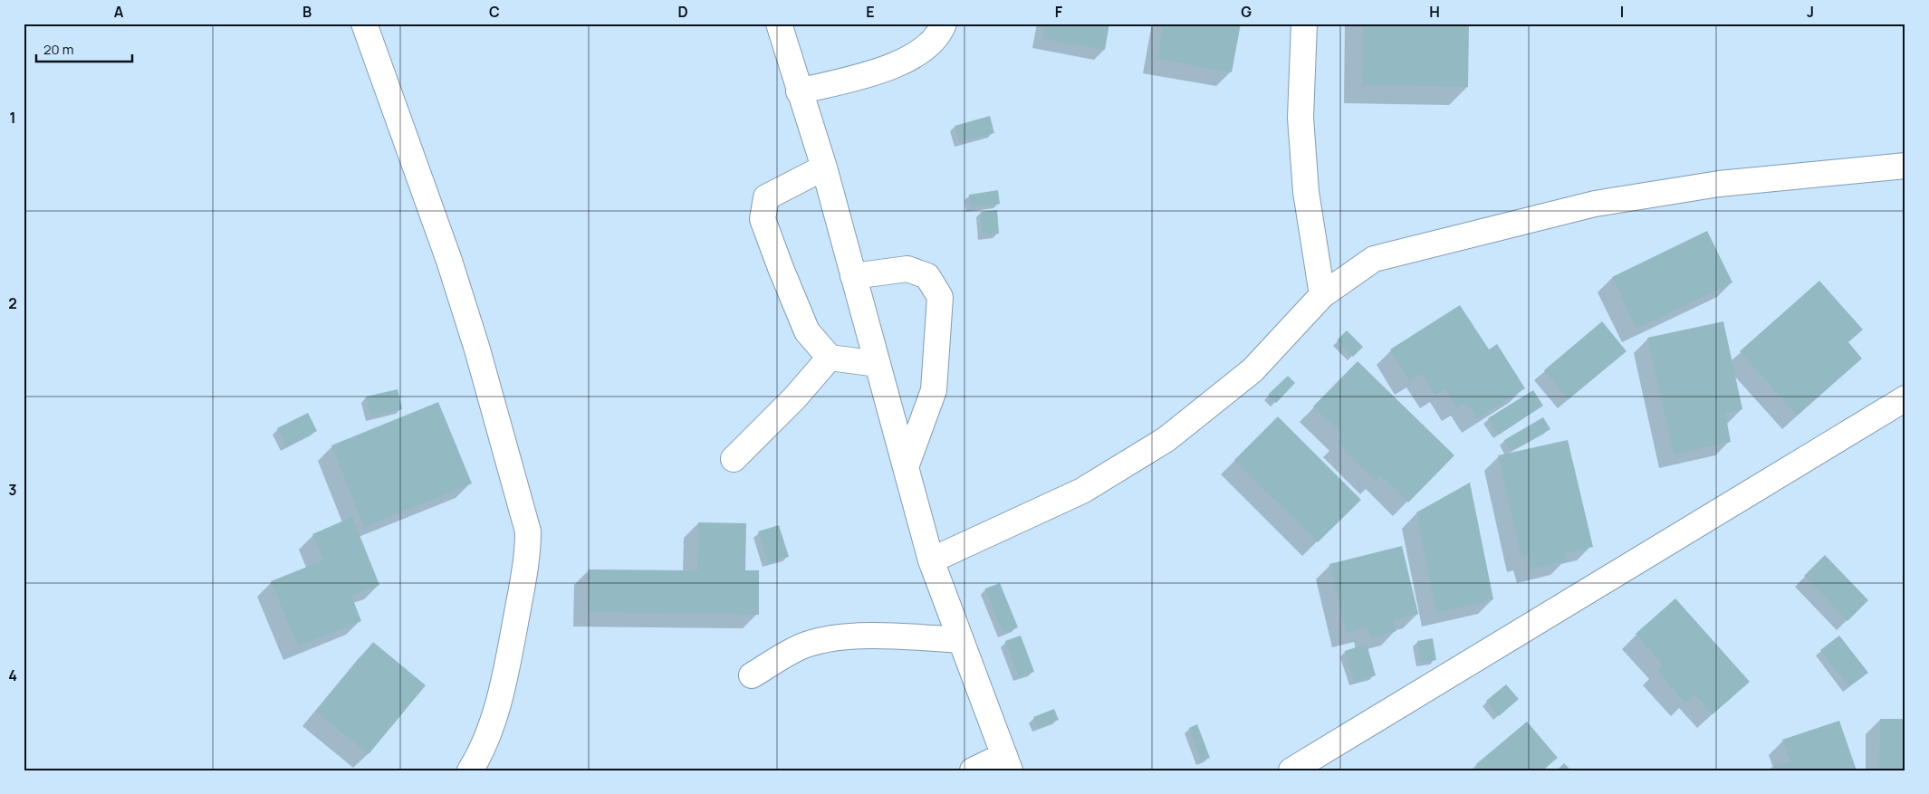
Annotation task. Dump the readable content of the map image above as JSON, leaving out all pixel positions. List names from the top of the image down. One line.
{"scale_bar":"20 m","grid":{"columns":["A","B","C","D","E","F","G","H","I","J"],"rows":["1","2","3","4"]}}
